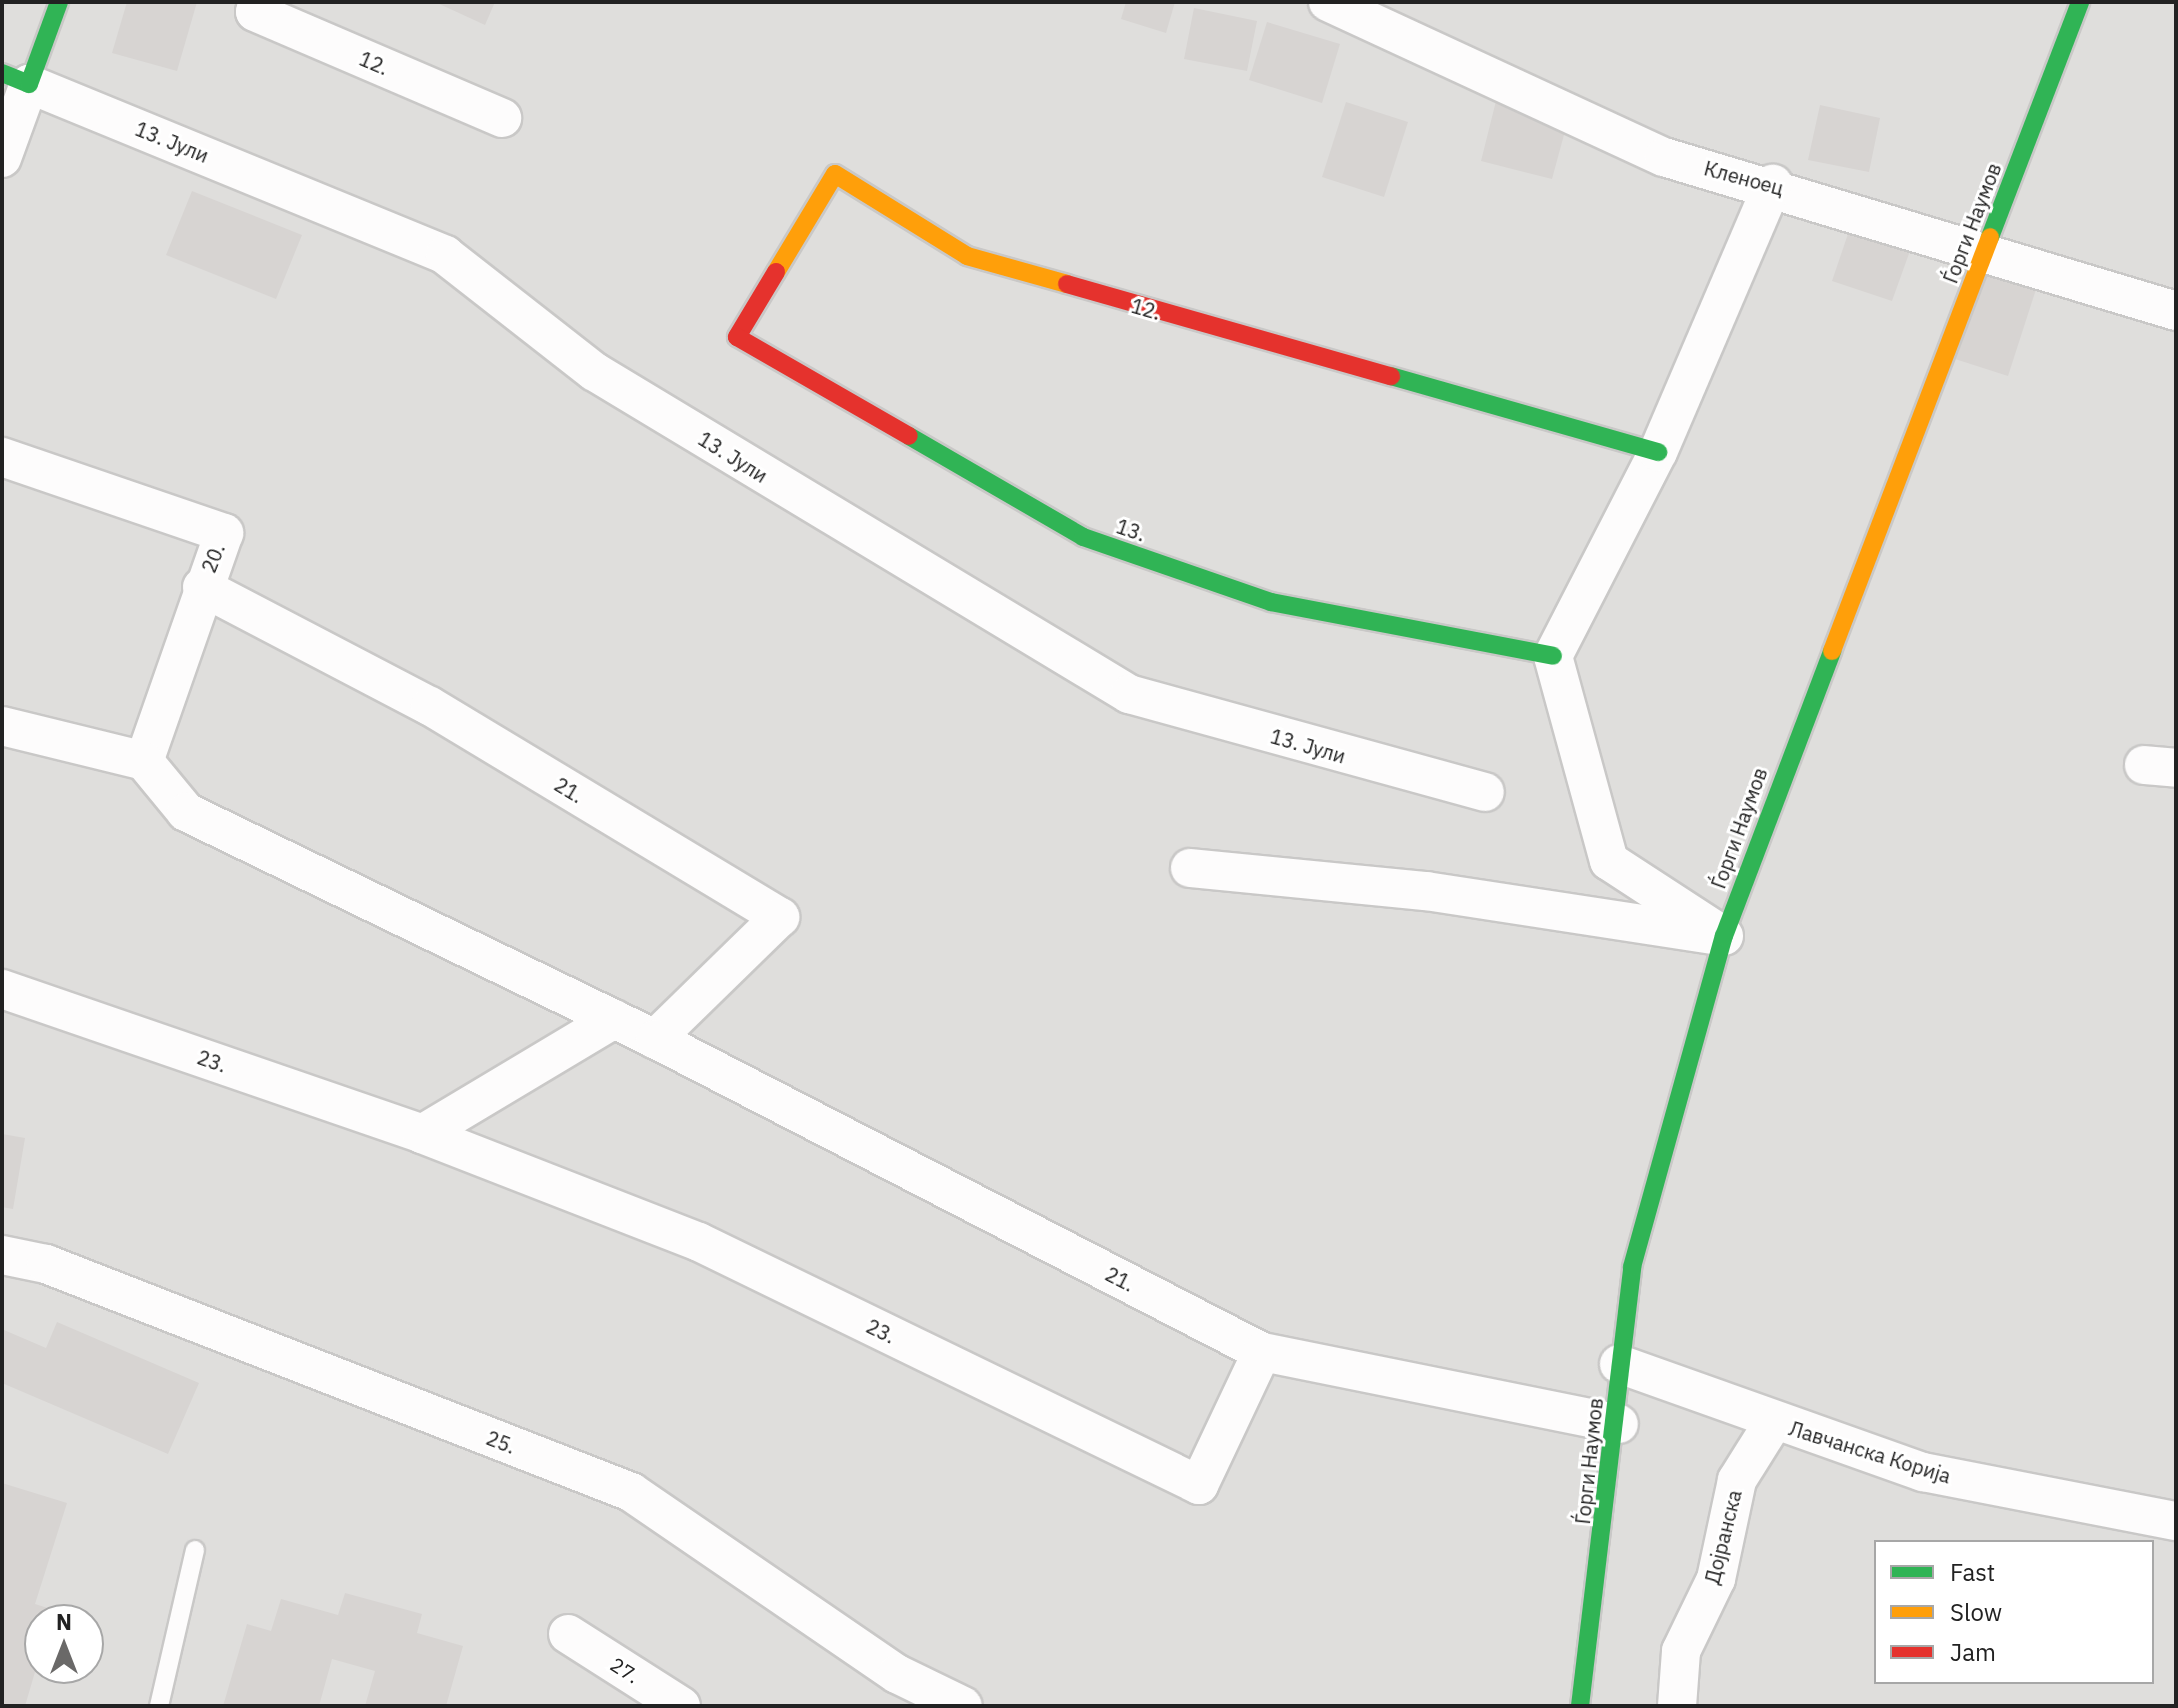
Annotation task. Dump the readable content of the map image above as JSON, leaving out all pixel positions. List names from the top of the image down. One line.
{"streets":{"street":["12.","13. Јули","Кленоец","Ѓорги Наумов","13.","20.","21.","23.","25.","Лавчанска Корија","Дојранска","27."]},"crossings":[["12.","13."],["Кленоец","Ѓорги Наумов"],["Ѓорги Наумов","21."],["Ѓорги Наумов","Лавчанска Корија"],["20.","21."],["21.","23."],["Лавчанска Корија","Дојранска"]],"legend":["Fast","Slow","Jam"],"north":"top"}
